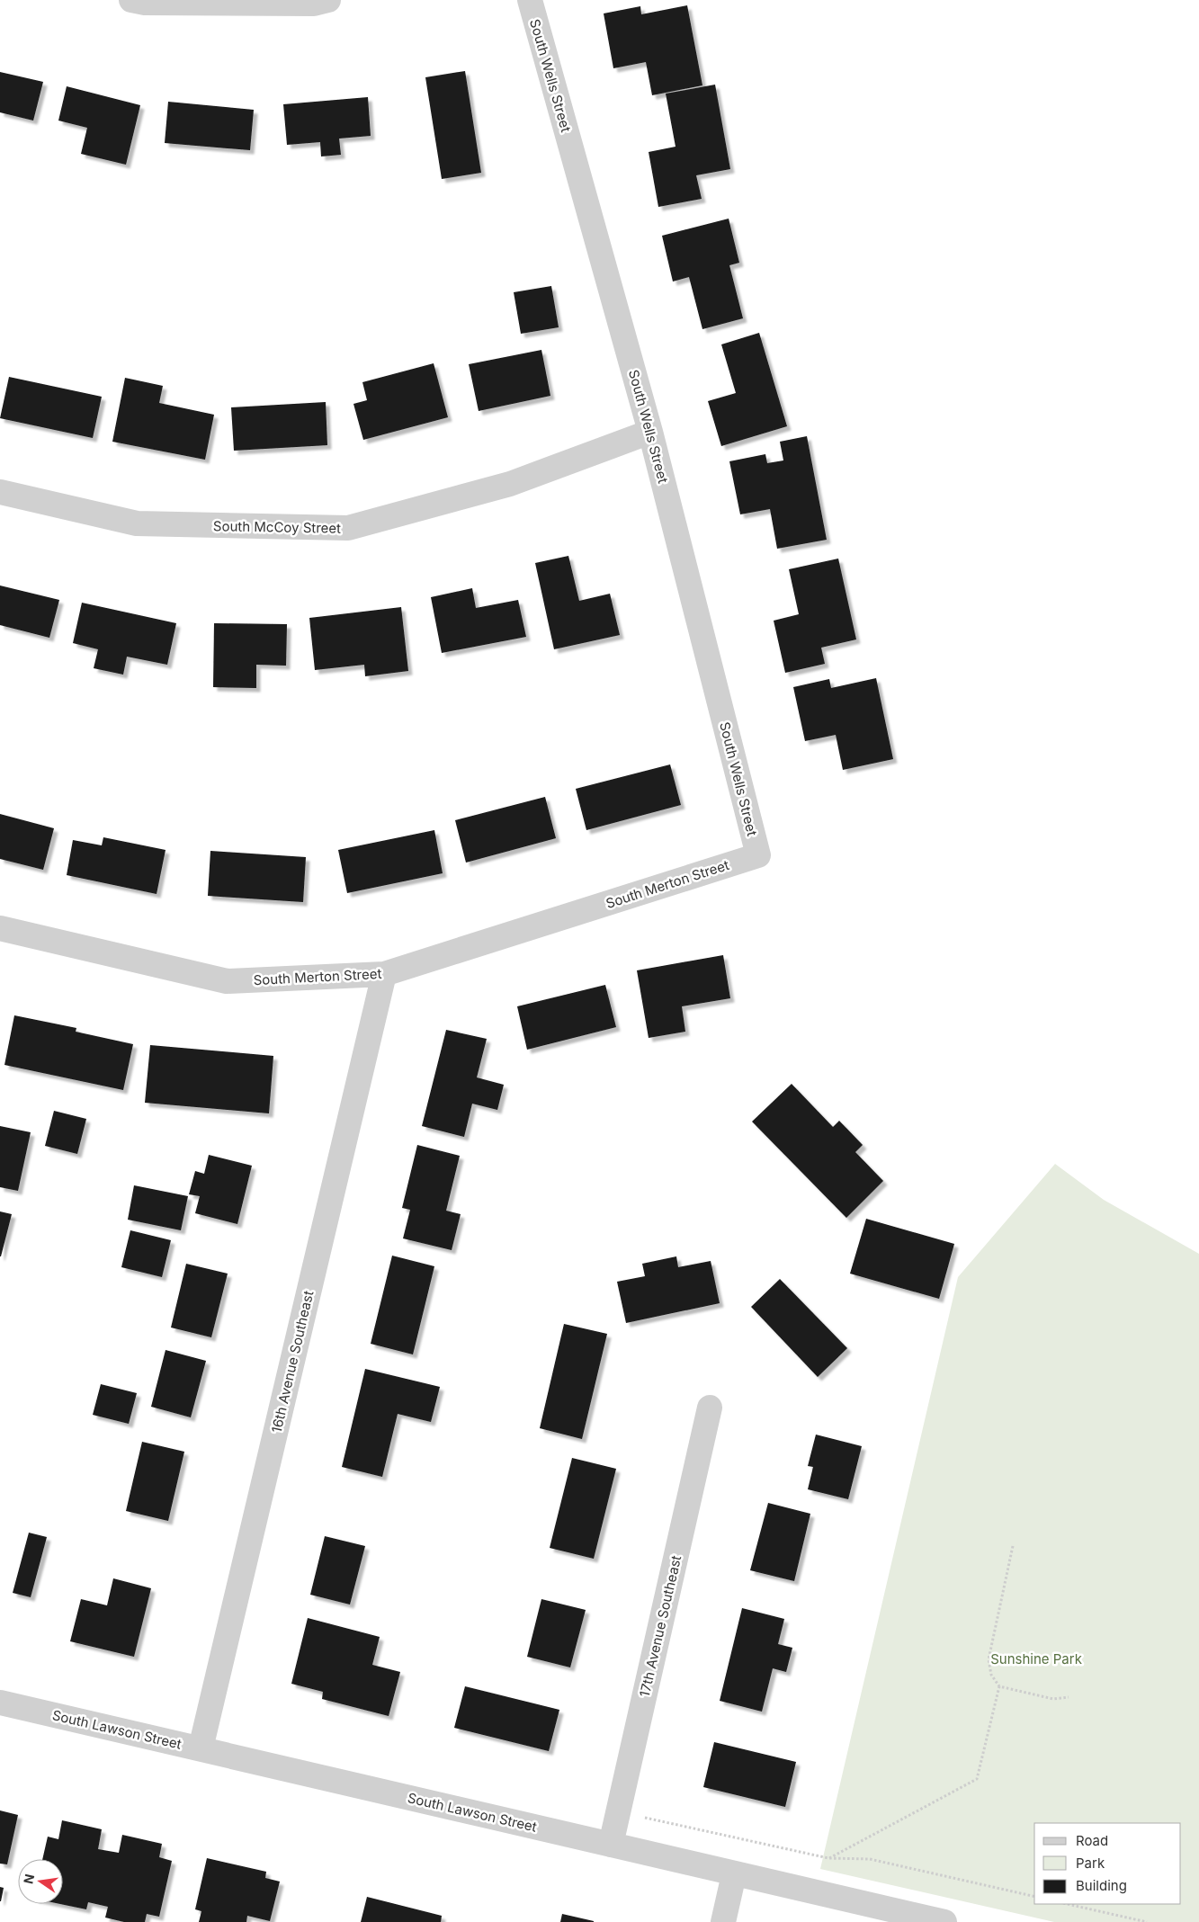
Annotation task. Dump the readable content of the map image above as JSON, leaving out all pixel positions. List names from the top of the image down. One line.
{"streets":{"street":["South Wells Street","South McCoy Street","South Merton Street","16th Avenue Southeast","17th Avenue Southeast","South Lawson Street"]},"crossings":[["South Wells Street","South McCoy Street"],["South Wells Street","South Merton Street"],["South Merton Street","16th Avenue Southeast"],["16th Avenue Southeast","South Lawson Street"],["17th Avenue Southeast","South Lawson Street"]],"parks":["Sunshine Park"],"legend":["Road","Park","Building"],"north":"left"}
